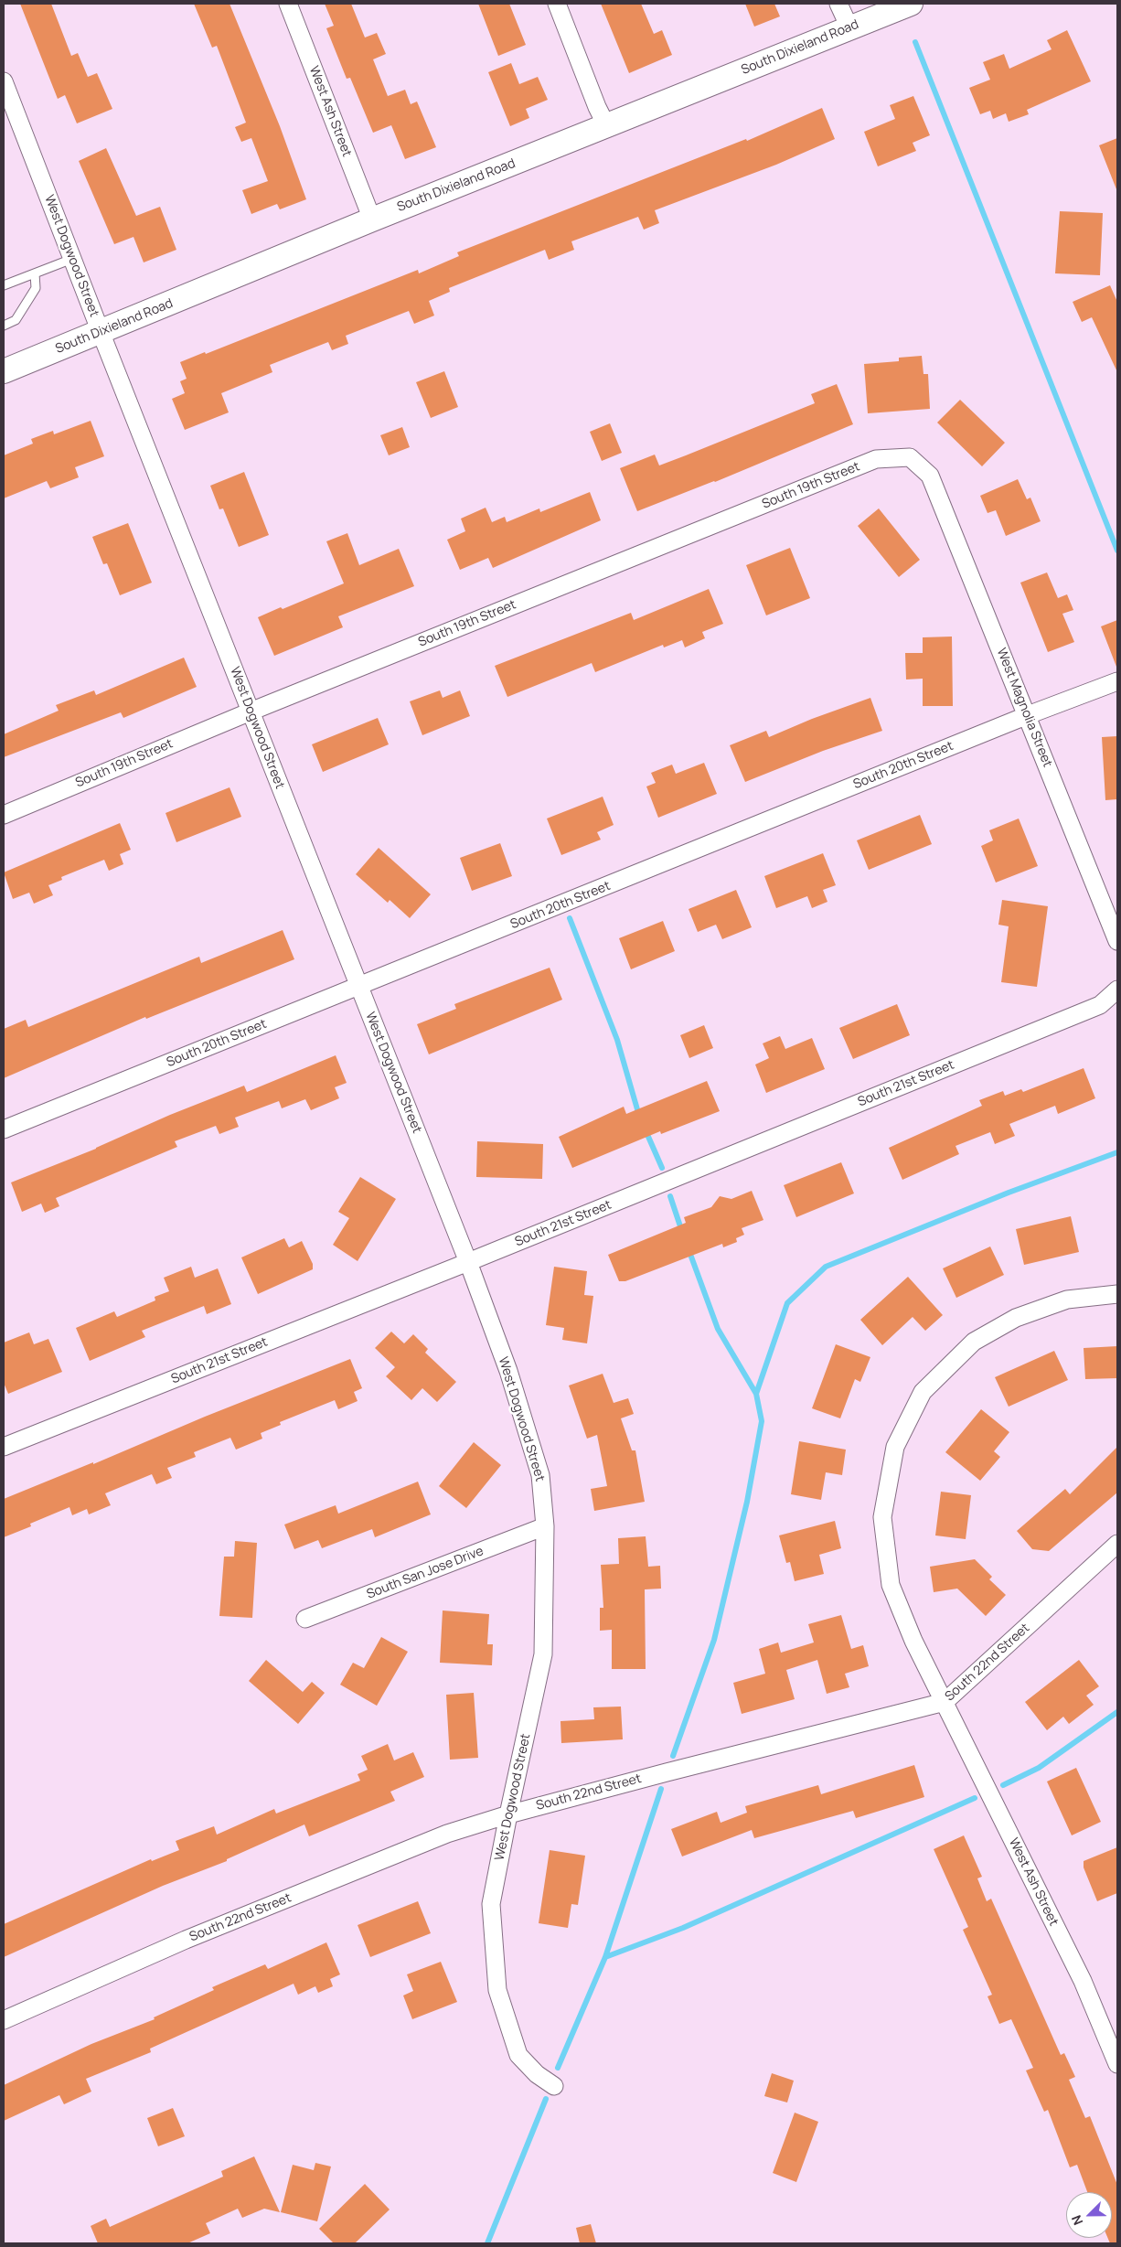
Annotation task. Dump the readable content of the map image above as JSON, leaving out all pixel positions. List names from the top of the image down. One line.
{"streets":{"main road":["South Dixieland Road"],"street":["West Ash Street","West Dogwood Street","South 19th Street","West Magnolia Street","South 20th Street","South 21st Street","South San Jose Drive","South 22nd Street"]},"crossings":[["South Dixieland Road","West Ash Street"],["South Dixieland Road","West Dogwood Street"],["West Ash Street","South 22nd Street"],["West Dogwood Street","South 19th Street"],["West Dogwood Street","South 20th Street"],["West Dogwood Street","South 21st Street"],["West Dogwood Street","South San Jose Drive"],["West Dogwood Street","South 22nd Street"],["South 19th Street","West Magnolia Street"],["West Magnolia Street","South 20th Street"]],"north":"bottom left"}
